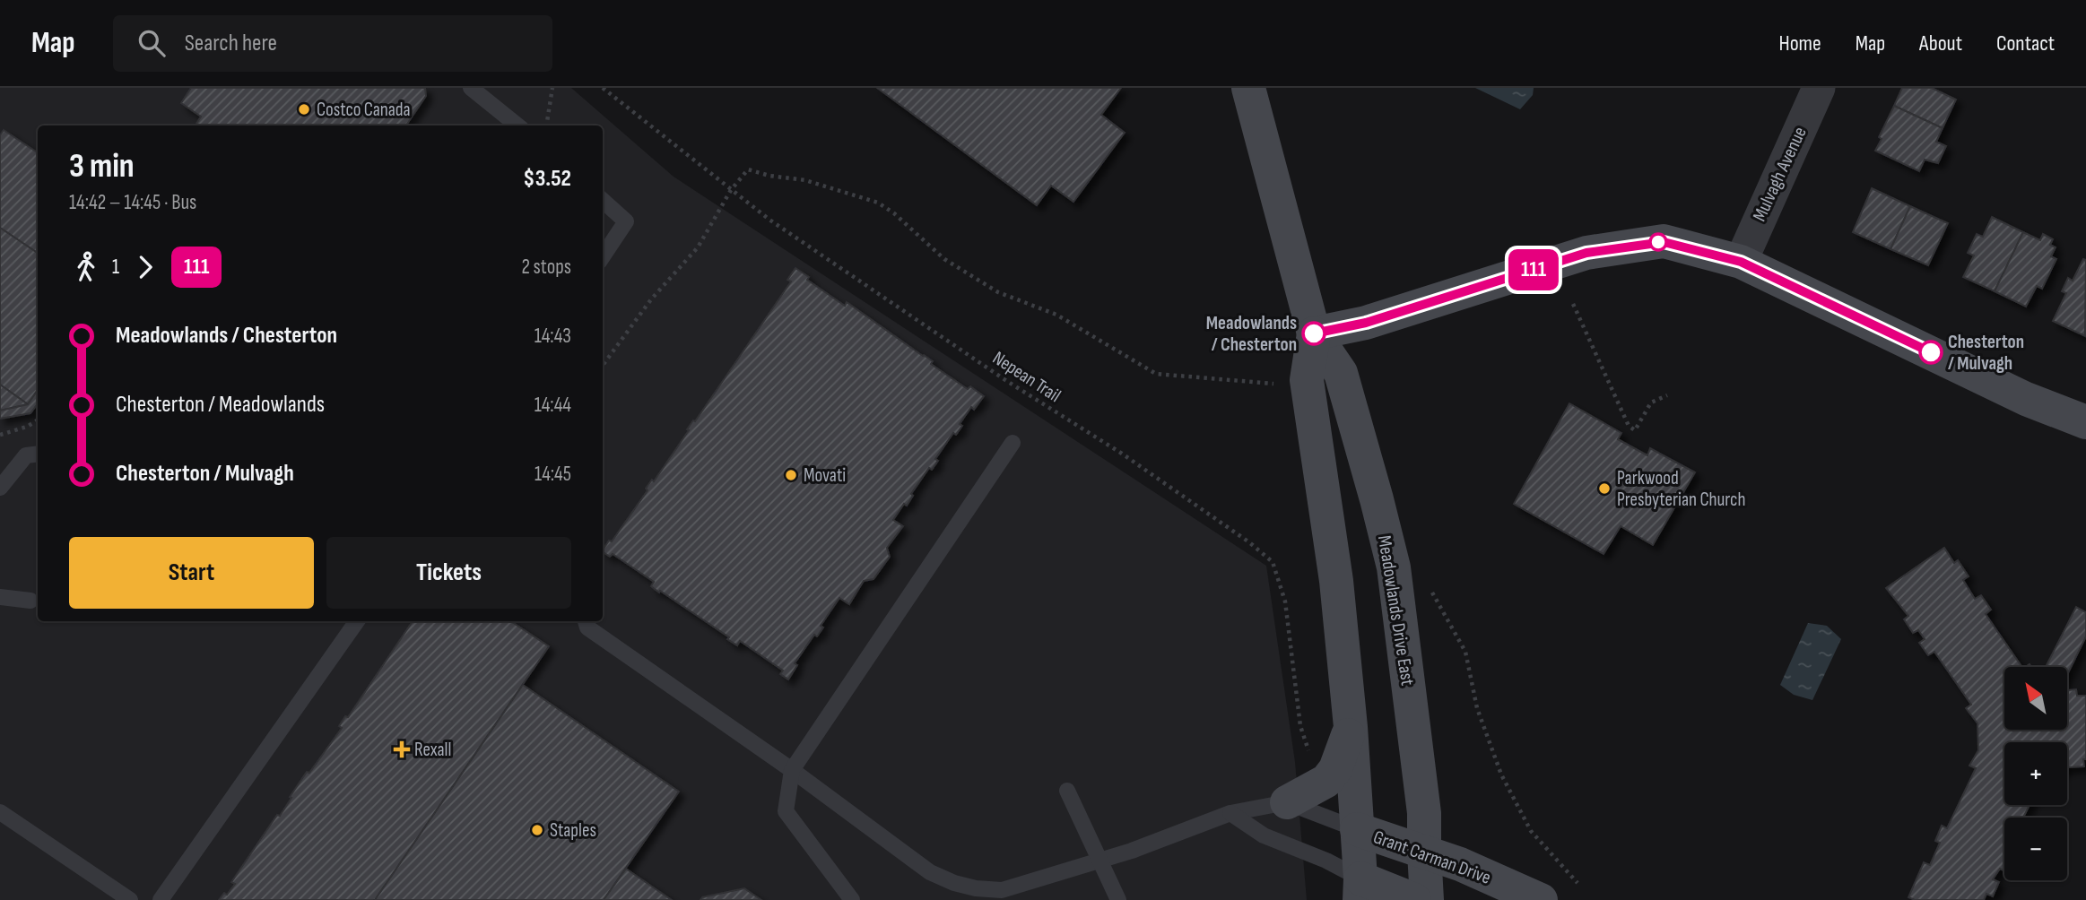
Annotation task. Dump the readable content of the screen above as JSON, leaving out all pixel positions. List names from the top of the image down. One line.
{"streets":{"main road":["Meadowlands Drive East","Grant Carman Drive"],"street":["Mulvagh Avenue"],"path":["Nepean Trail"]},"crossings":[["Meadowlands Drive East","Grant Carman Drive"]],"places":{"other":["Costco Canada","Meadowlands / Chesterton","Chesterton / Mulvagh","Movati","Parkwood Presbyterian Church","Staples"],"health":["Rexall"]},"lines":["bus line 111"],"north":"top left","page":{"header":"Map","search":"Search here","nav":["Home","Map","About","Contact"],"on_map":"111","heading":["3 min","14:42 – 14:45 · Bus","$3.52"],"legs":["1","111","2 stops"],"list":[{"name":"Meadowlands / Chesterton","value":"14:43"},{"name":"Chesterton / Meadowlands","value":"14:44"},{"name":"Chesterton / Mulvagh","value":"14:45"}],"buttons":["Start","Tickets"],"map_buttons":["+","−"]}}
